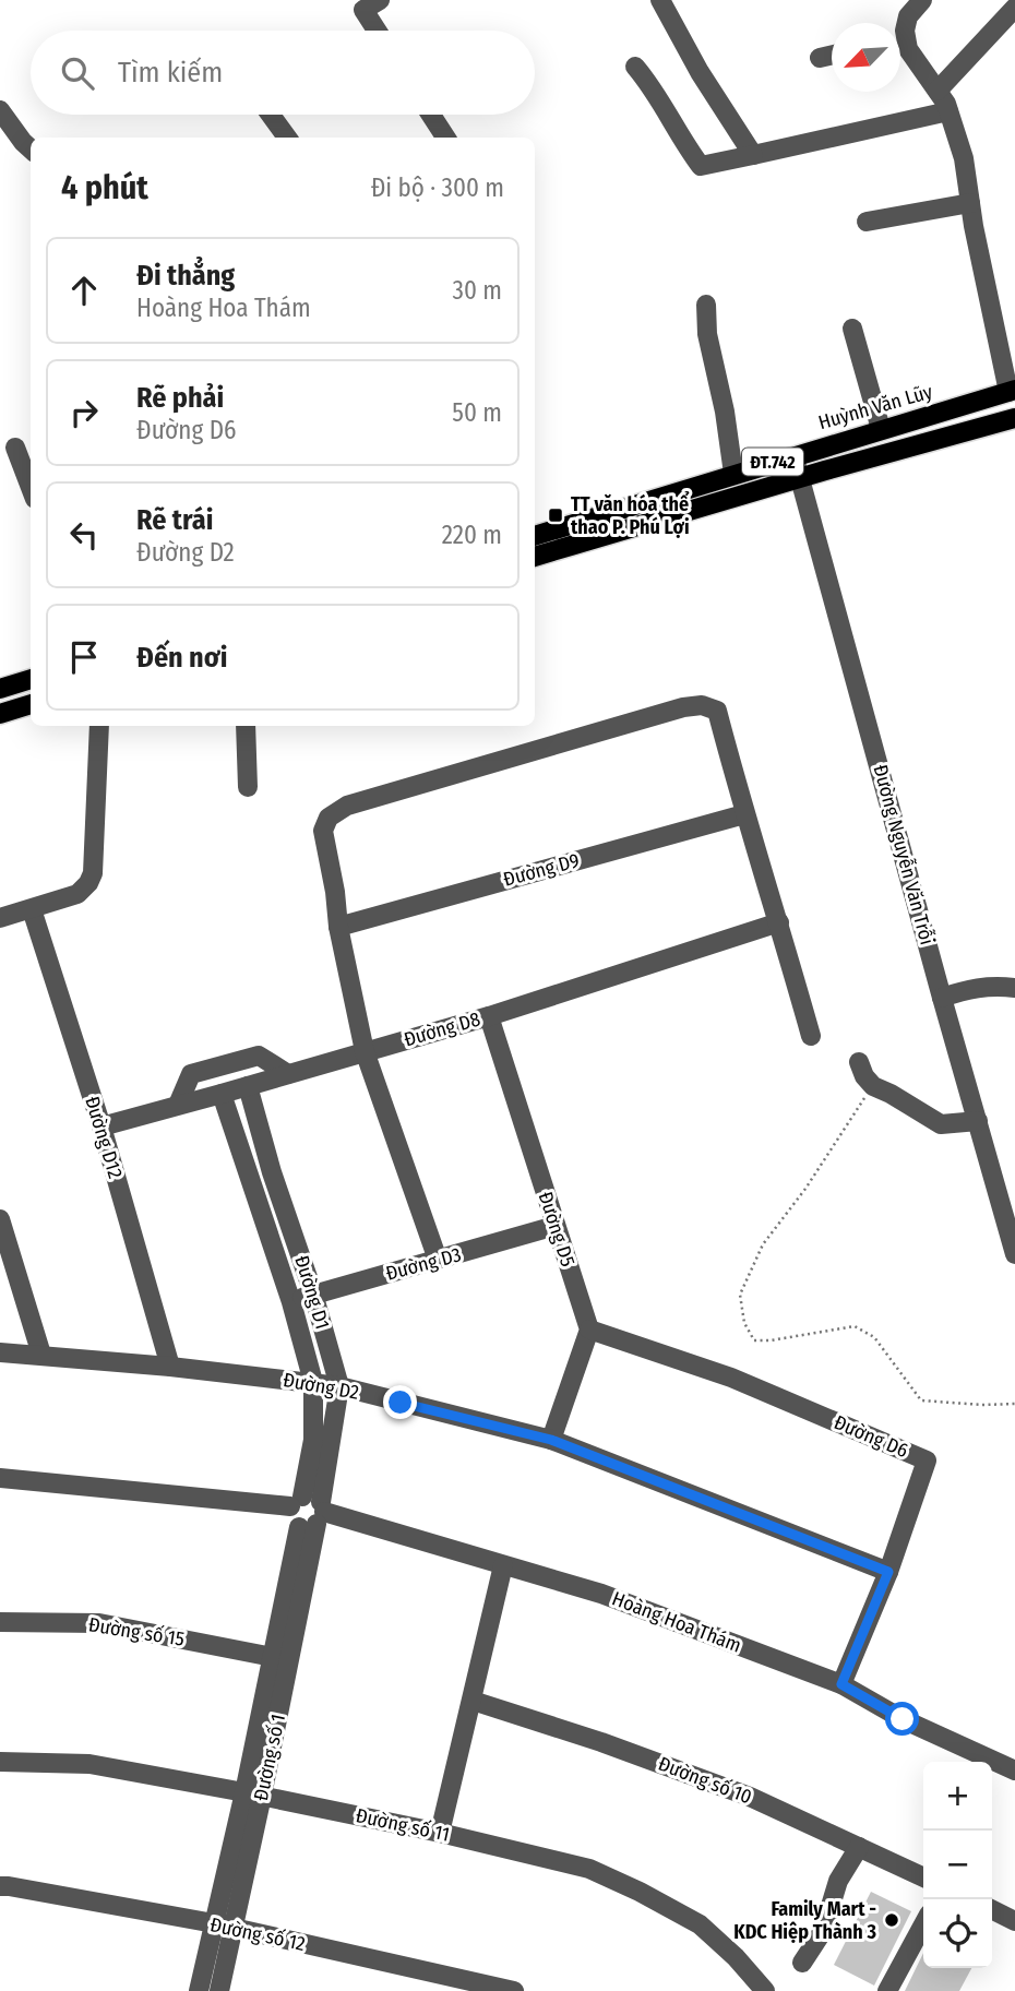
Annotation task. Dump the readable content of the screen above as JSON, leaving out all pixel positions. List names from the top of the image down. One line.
{"streets":{"main road":["Huỳnh Văn Lũy","ĐT.742"],"street":["Đường Nguyễn Văn Trỗi","Đường D9","Đường D8","Đường D12","Đường D5","Đường D3","Đường D1","Đường D2","Đường D6","Hoàng Hoa Thám","Đường số 15","Đường số 1","Đường số 10","Đường số 11","Đường số 12"]},"crossings":[["Huỳnh Văn Lũy","Đường Nguyễn Văn Trỗi"],["ĐT.742","Đường Nguyễn Văn Trỗi"],["Đường D8","Đường D12"],["Đường D8","Đường D5"],["Đường D8","Đường D1"],["Đường D12","Đường D2"],["Đường D5","Đường D3"],["Đường D5","Đường D6"],["Đường D3","Đường D1"],["Đường D1","Đường D2"],["Đường D1","Hoàng Hoa Thám"],["Đường D1","Đường số 1"],["Đường D2","Đường D6"],["Đường D6","Hoàng Hoa Thám"],["Hoàng Hoa Thám","Đường số 1"],["Đường số 15","Đường số 1"],["Đường số 1","Đường số 11"],["Đường số 1","Đường số 12"]],"places":{"transit":["TT văn hóa thể thao P. Phú Lợi"],"other":["Family Mart - KDC Hiệp Thành 3"]},"north":"bottom left","page":{"search":"Tìm kiếm","heading":["4 phút","Đi bộ · 300 m"],"list":[["Đi thẳng","Hoàng Hoa Thám","30 m"],["Rẽ phải","Đường D6","50 m"],["Rẽ trái","Đường D2","220 m"],"Đến nơi"],"map_buttons":["+","−"]}}
